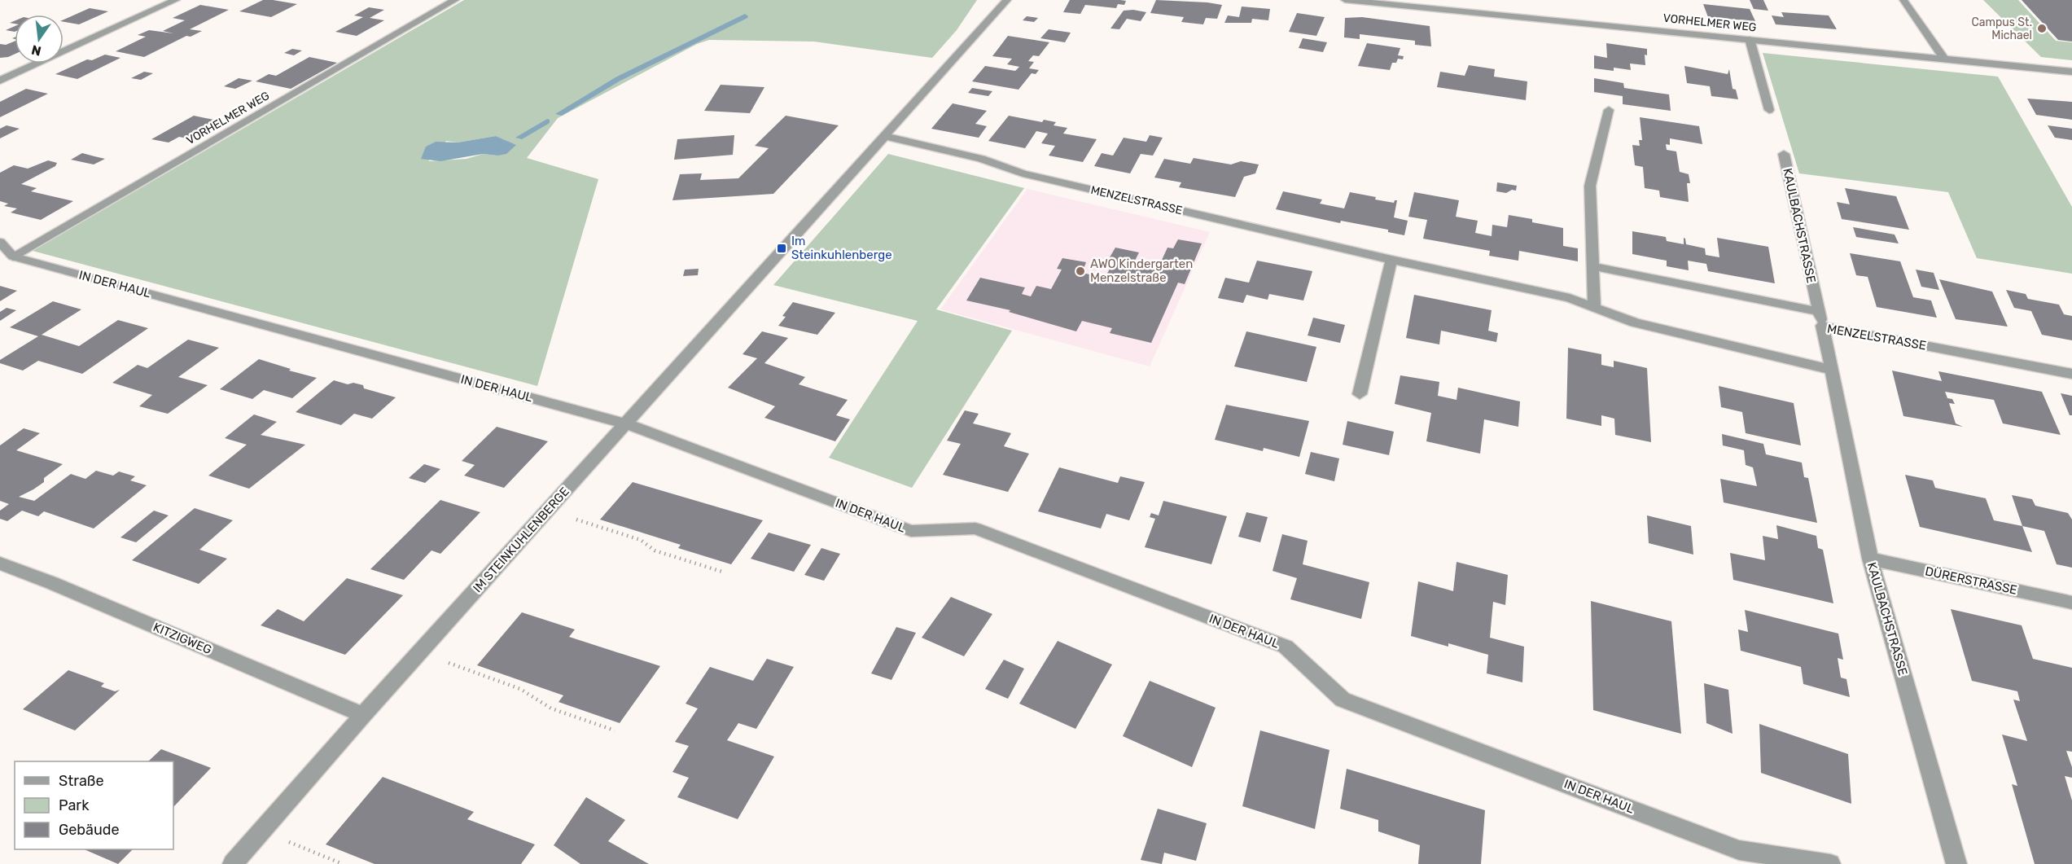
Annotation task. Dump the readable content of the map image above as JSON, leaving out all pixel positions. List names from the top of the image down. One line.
{"streets":{"street":["VORHELMER WEG","MENZELSTRASSE","KAULBACHSTRASSE","IN DER HAUL","IM STEINKUHLENBERGE","DÜRERSTRASSE","KITZIGWEG"]},"crossings":[["VORHELMER WEG","IN DER HAUL"],["MENZELSTRASSE","KAULBACHSTRASSE"],["MENZELSTRASSE","IM STEINKUHLENBERGE"],["KAULBACHSTRASSE","DÜRERSTRASSE"],["IN DER HAUL","IM STEINKUHLENBERGE"],["IM STEINKUHLENBERGE","KITZIGWEG"]],"places":{"other":["Campus St. Michael","AWO Kindergarten Menzelstraße"],"transit":["Im Steinkuhlenberge"]},"legend":["Straße","Park","Gebäude"],"north":"bottom"}
